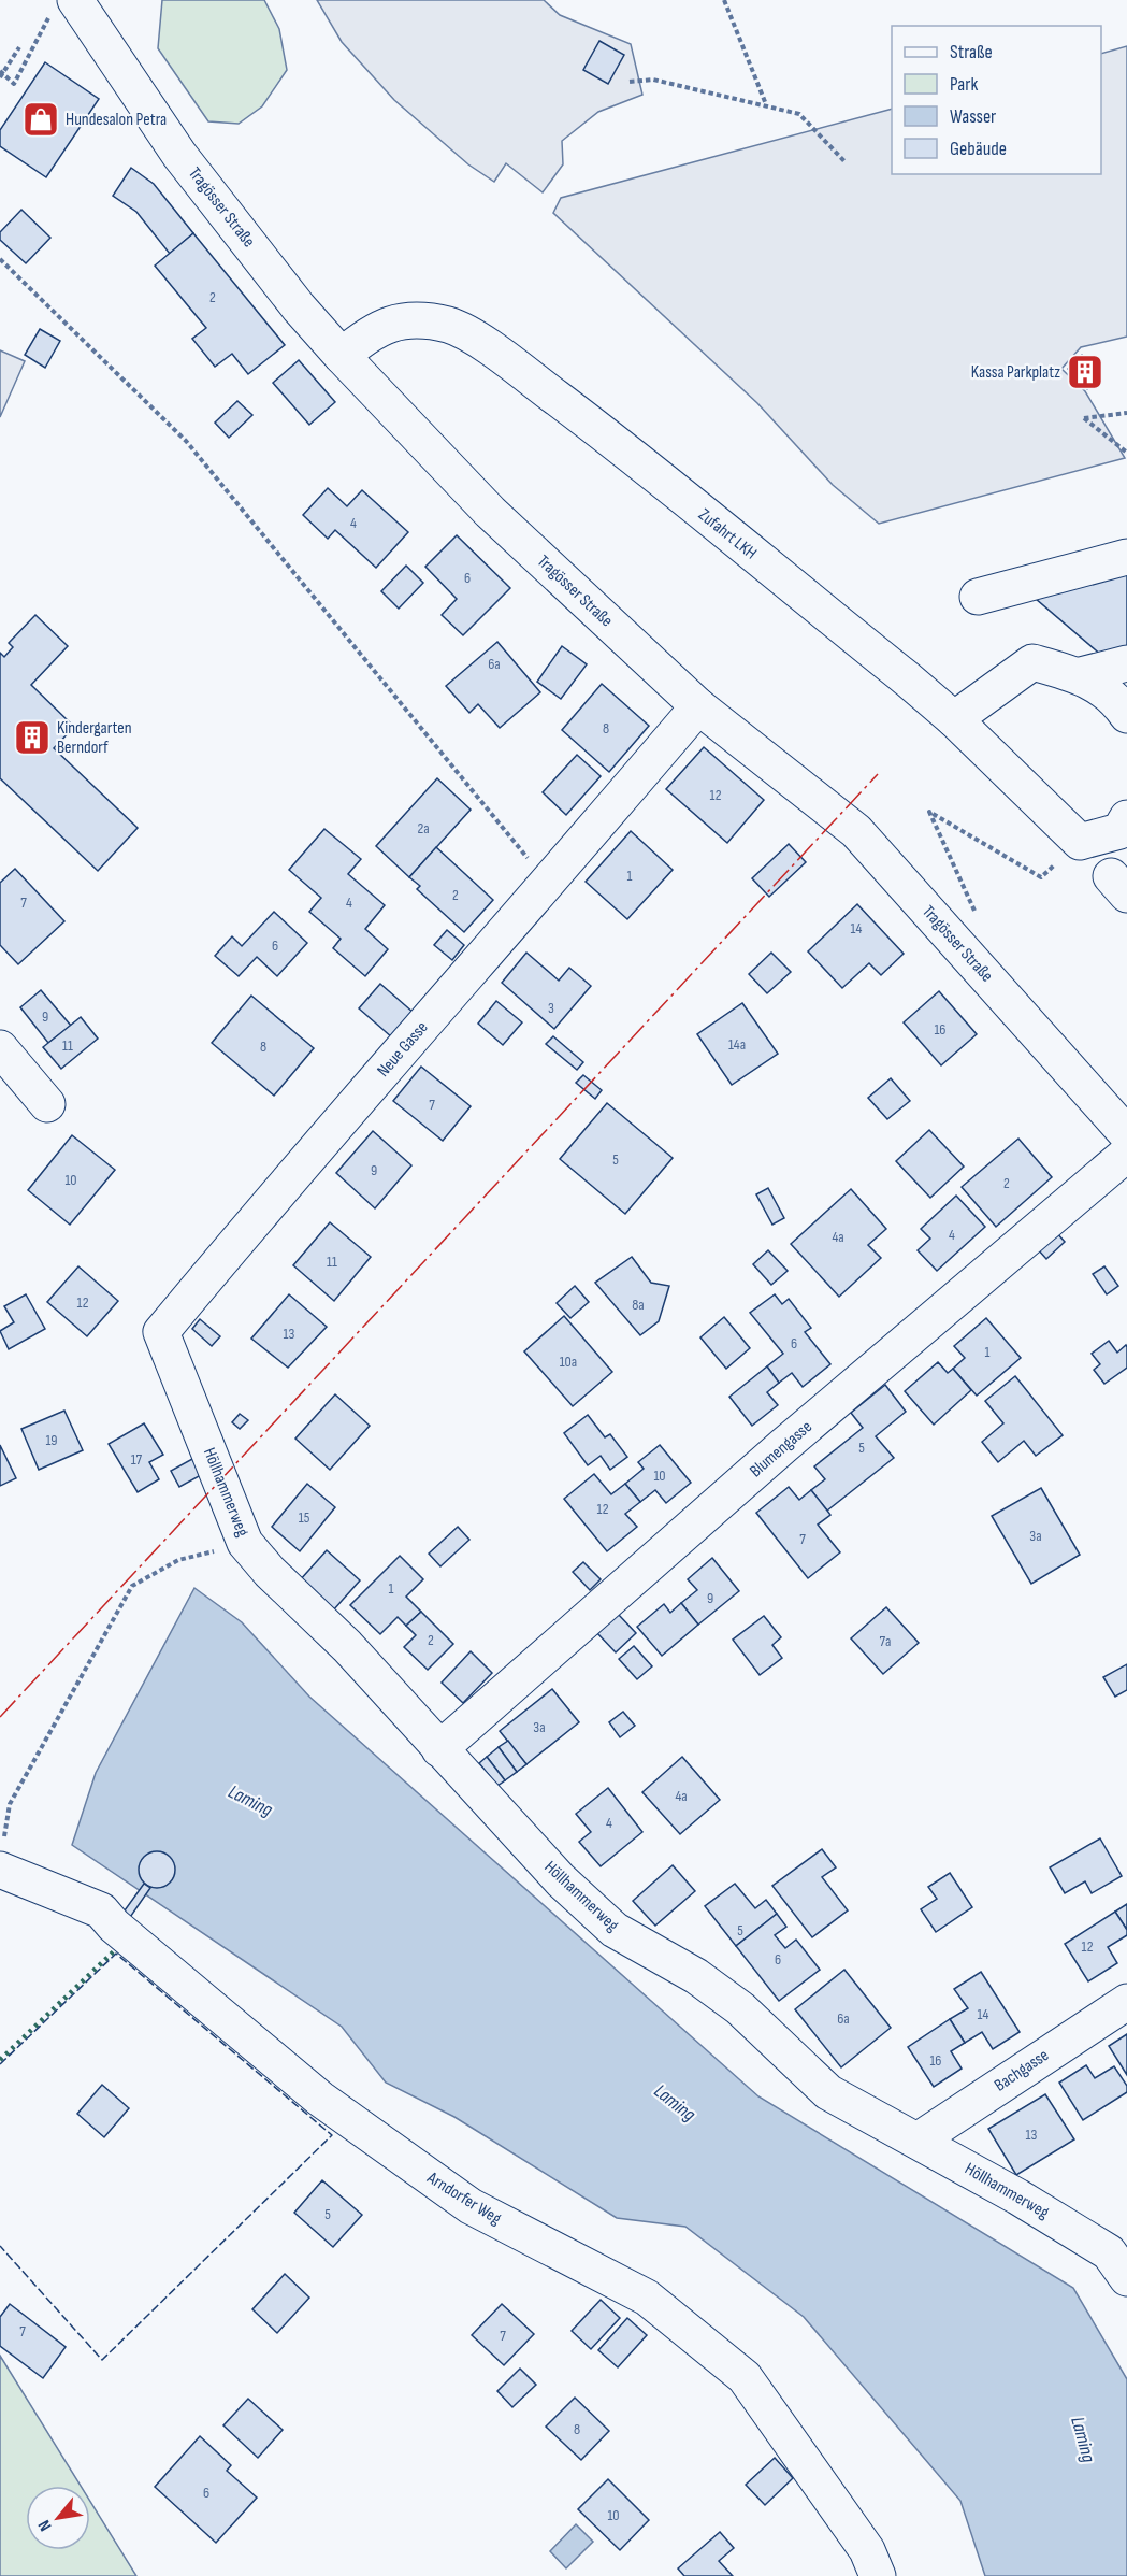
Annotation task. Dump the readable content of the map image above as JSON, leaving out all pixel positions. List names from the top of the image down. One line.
{"streets":{"street":["Tragösser Straße","Zufahrt LKH","Neue Gasse","Blumengasse","Höllhammerweg","Bachgasse","Arndorfer Weg"]},"crossings":[["Tragösser Straße","Zufahrt LKH"],["Tragösser Straße","Neue Gasse"],["Neue Gasse","Höllhammerweg"],["Blumengasse","Höllhammerweg"],["Höllhammerweg","Bachgasse"]],"water":["Laming"],"places":{"shop":["Hundesalon Petra"],"building":["Kassa Parkplatz","Kindergarten Berndorf"]},"house_numbers":["2","4","6","6a","8","12","2a","1","2","7","4","14","6","3","9","16","14a","11","8","7","5","9","10","2","4","4a","11","12","8a","13","6","1","10a","19","5","17","10","12","15","3a","7","1","9","2","7a","3a","4a","4","5","12","6","14","6a","16","13","5","7","7","8","6","10"],"legend":["Straße","Park","Wasser","Gebäude"],"north":"bottom left"}
